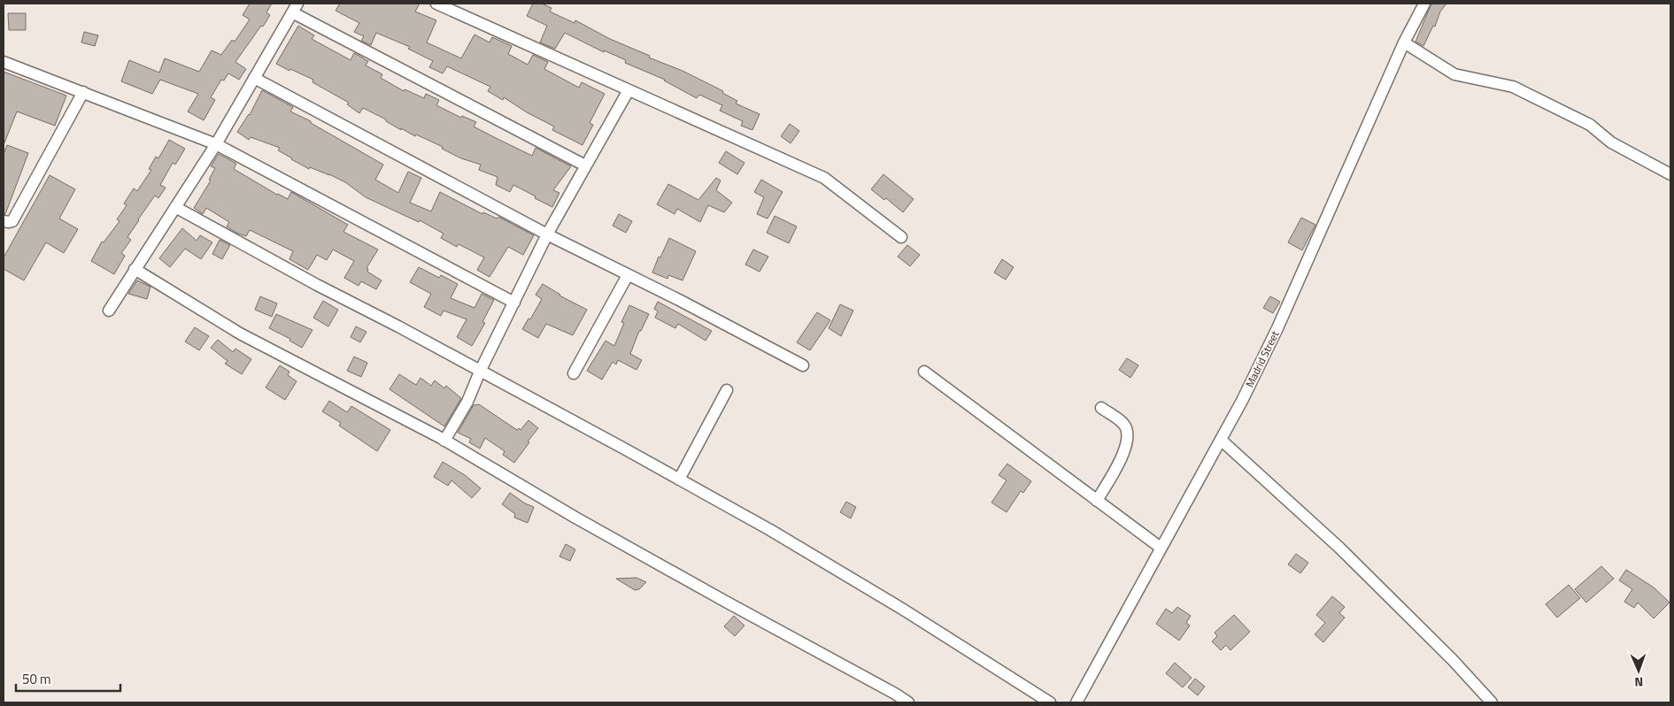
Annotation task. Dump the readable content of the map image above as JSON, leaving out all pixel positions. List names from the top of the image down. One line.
{"streets":{"street":["Madrid Street"]},"scale_bar":"50 m","north":"bottom"}
